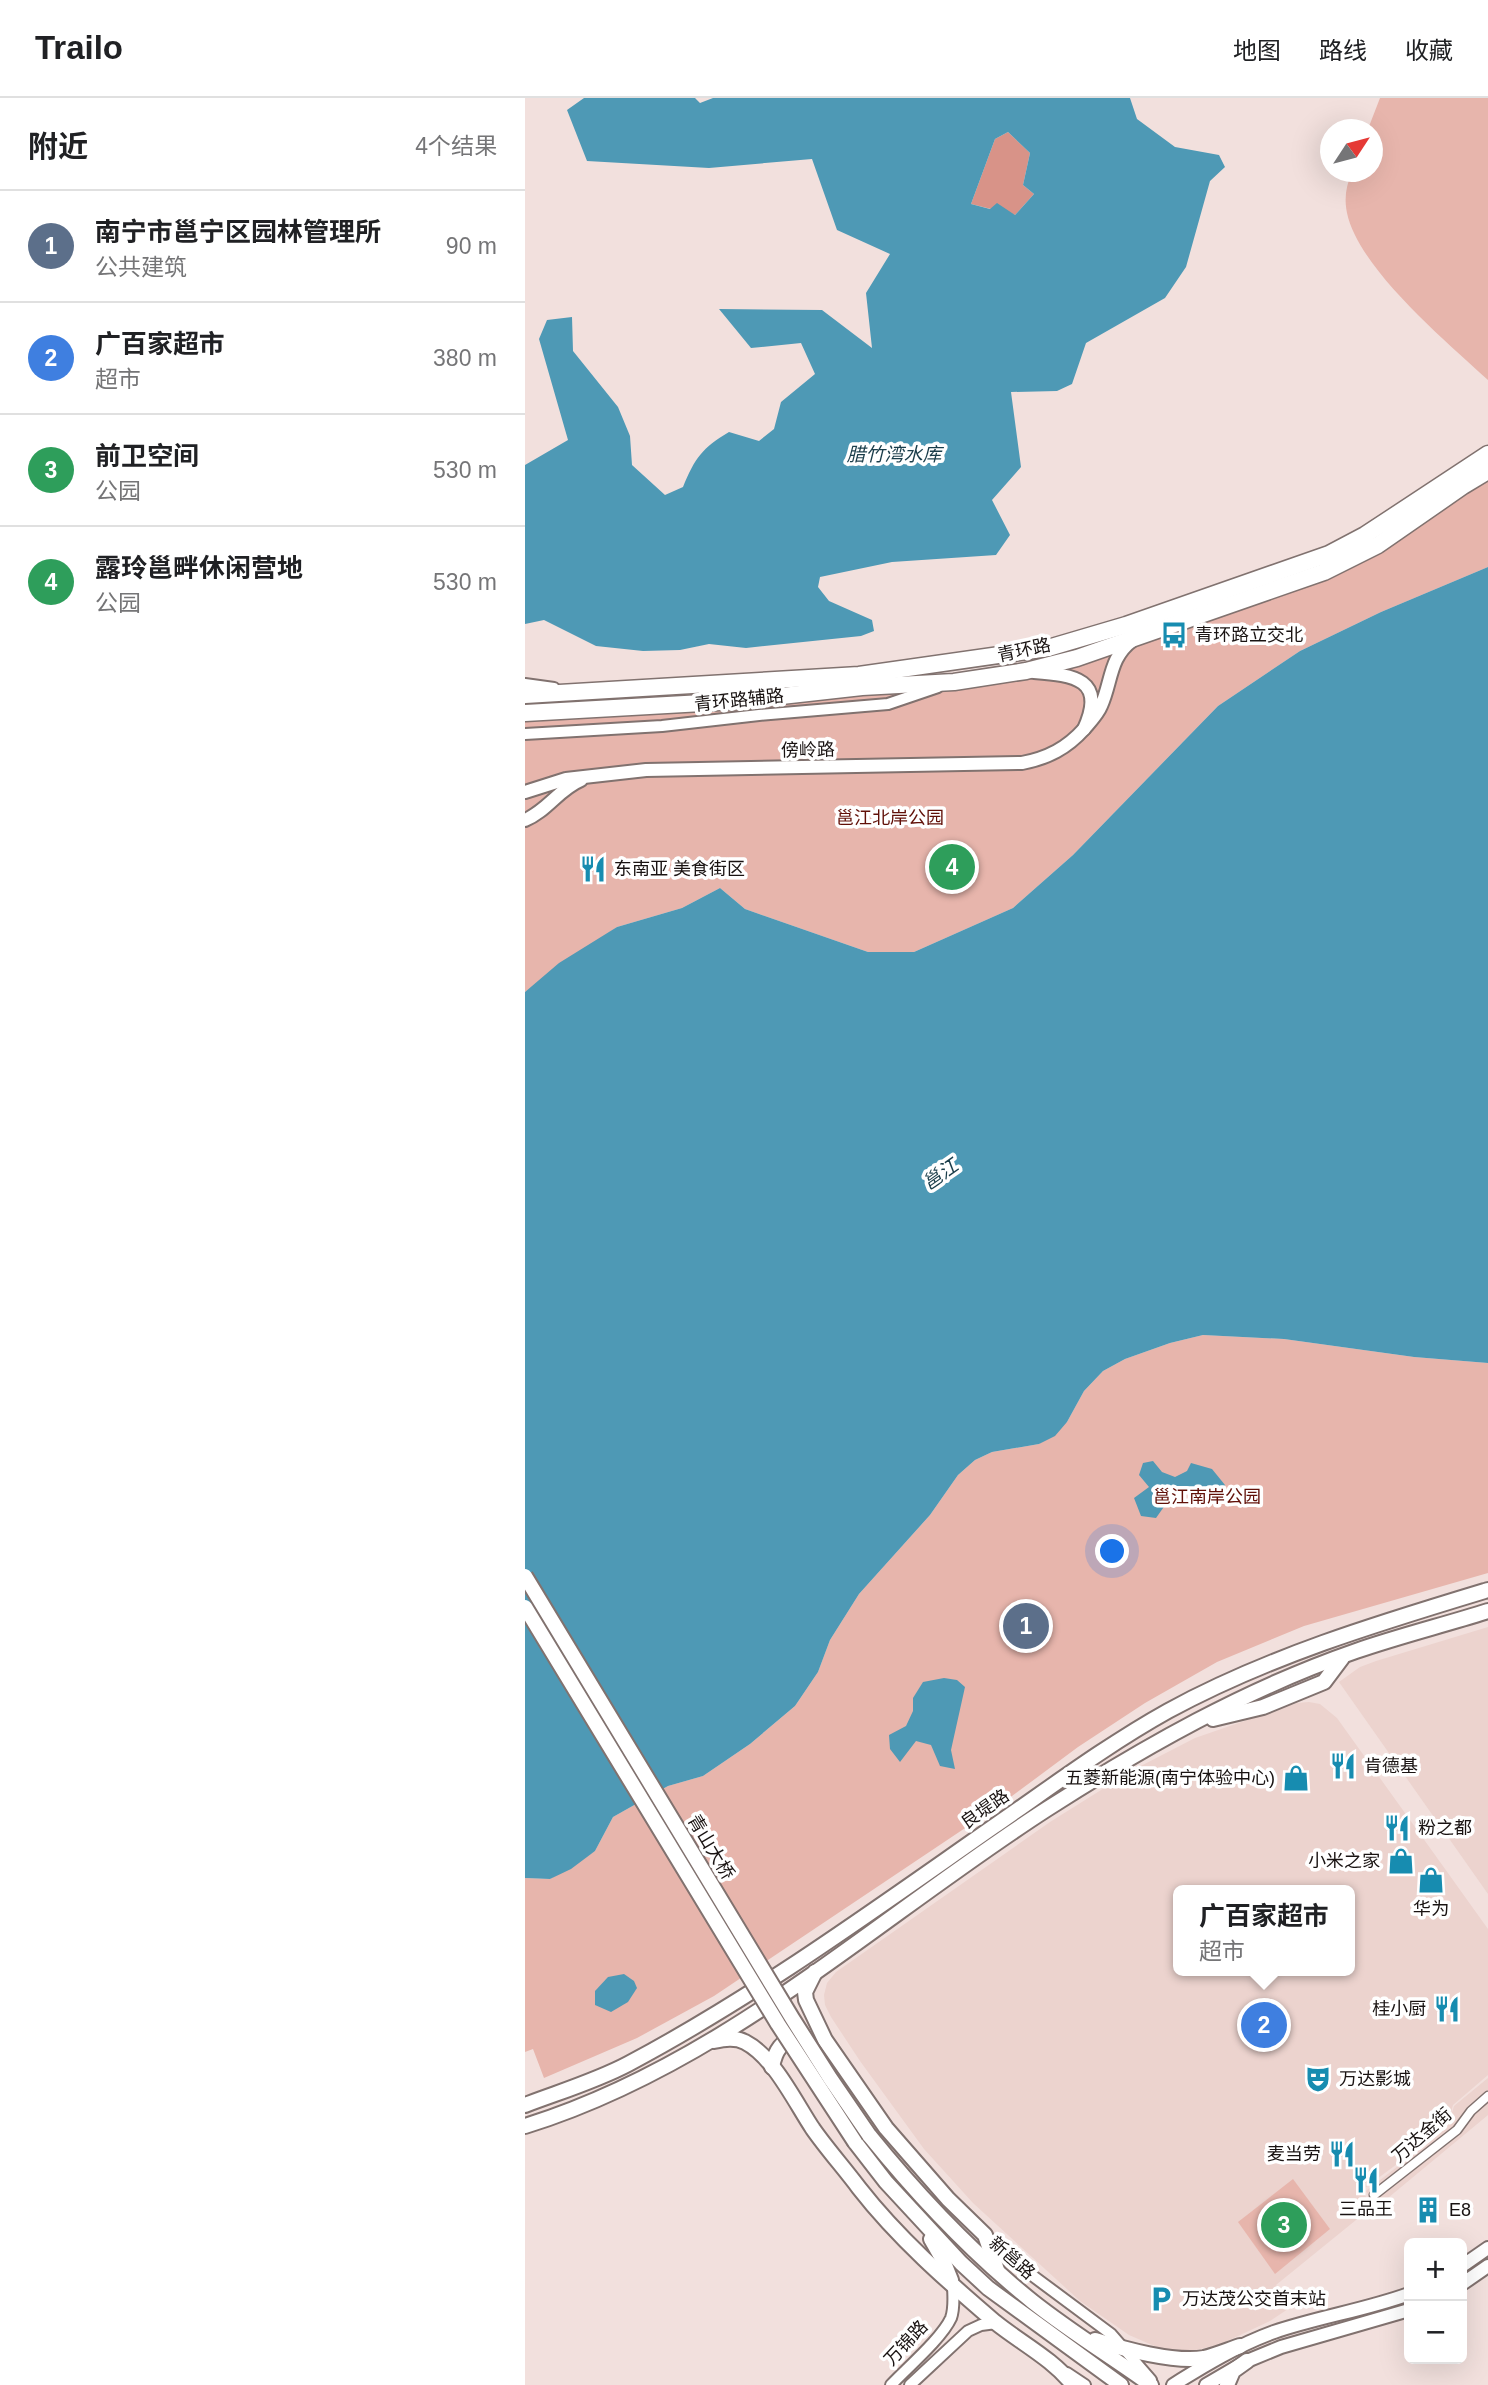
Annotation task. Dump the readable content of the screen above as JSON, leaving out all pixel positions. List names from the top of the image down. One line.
{"streets":{"main road":["青环路","良堤路","青山大桥","新邕路"],"street":["青环路辅路","傍岭路","万达金街","万锦路"]},"crossings":[["青环路","青环路辅路"],["青环路","傍岭路"],["青山大桥","新邕路"]],"water":["腊竹湾水库","邕江"],"parks":["邕江北岸公园","邕江南岸公园"],"places":{"bus stop":["青环路立交北"],"restaurant":["东南亚 美食街区","肯德基","粉之都","桂小厨","麦当劳","三品王"],"shop":["五菱新能源(南宁体验中心)","小米之家","华为"],"theatre":["万达影城"],"building":["E8"],"parking":["万达茂公交首末站"]},"north":"top right","page":{"header":"Trailo","nav":["地图","路线","收藏"],"heading":["附近","4个结果"],"list":[{"mark":"1","name":"南宁市邕宁区园林管理所","note":"公共建筑","value":"90 m"},{"mark":"2","name":"广百家超市","note":"超市","value":"380 m"},{"mark":"3","name":"前卫空间","note":"公园","value":"530 m"},{"mark":"4","name":"露玲邕畔休闲营地","note":"公园","value":"530 m"}],"pins":["4","1","2","3"],"popup":["广百家超市","超市"],"map_buttons":["+","−"]}}
